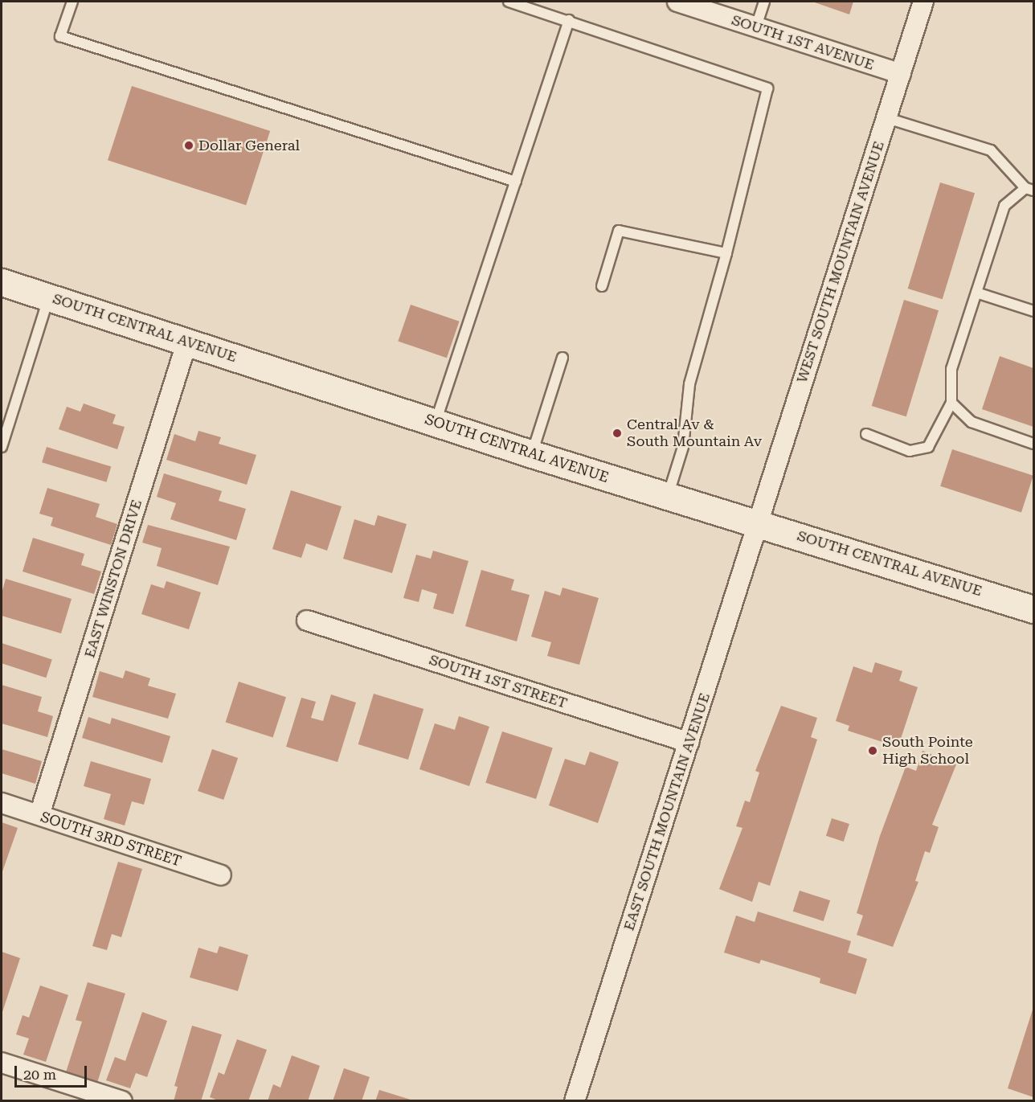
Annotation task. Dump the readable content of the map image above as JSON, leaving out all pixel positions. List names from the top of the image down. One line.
{"streets":{"main road":["SOUTH CENTRAL AVENUE"],"street":["SOUTH 1ST AVENUE","WEST SOUTH MOUNTAIN AVENUE","EAST WINSTON DRIVE","SOUTH 1ST STREET","EAST SOUTH MOUNTAIN AVENUE","SOUTH 3RD STREET"]},"crossings":[["SOUTH 1ST AVENUE","WEST SOUTH MOUNTAIN AVENUE"],["WEST SOUTH MOUNTAIN AVENUE","SOUTH CENTRAL AVENUE"],["WEST SOUTH MOUNTAIN AVENUE","EAST SOUTH MOUNTAIN AVENUE"],["SOUTH CENTRAL AVENUE","EAST WINSTON DRIVE"],["SOUTH CENTRAL AVENUE","EAST SOUTH MOUNTAIN AVENUE"],["EAST WINSTON DRIVE","SOUTH 3RD STREET"],["SOUTH 1ST STREET","EAST SOUTH MOUNTAIN AVENUE"]],"places":["Dollar General","Central Av & South Mountain Av","South Pointe High School"],"scale_bar":"20 m"}
